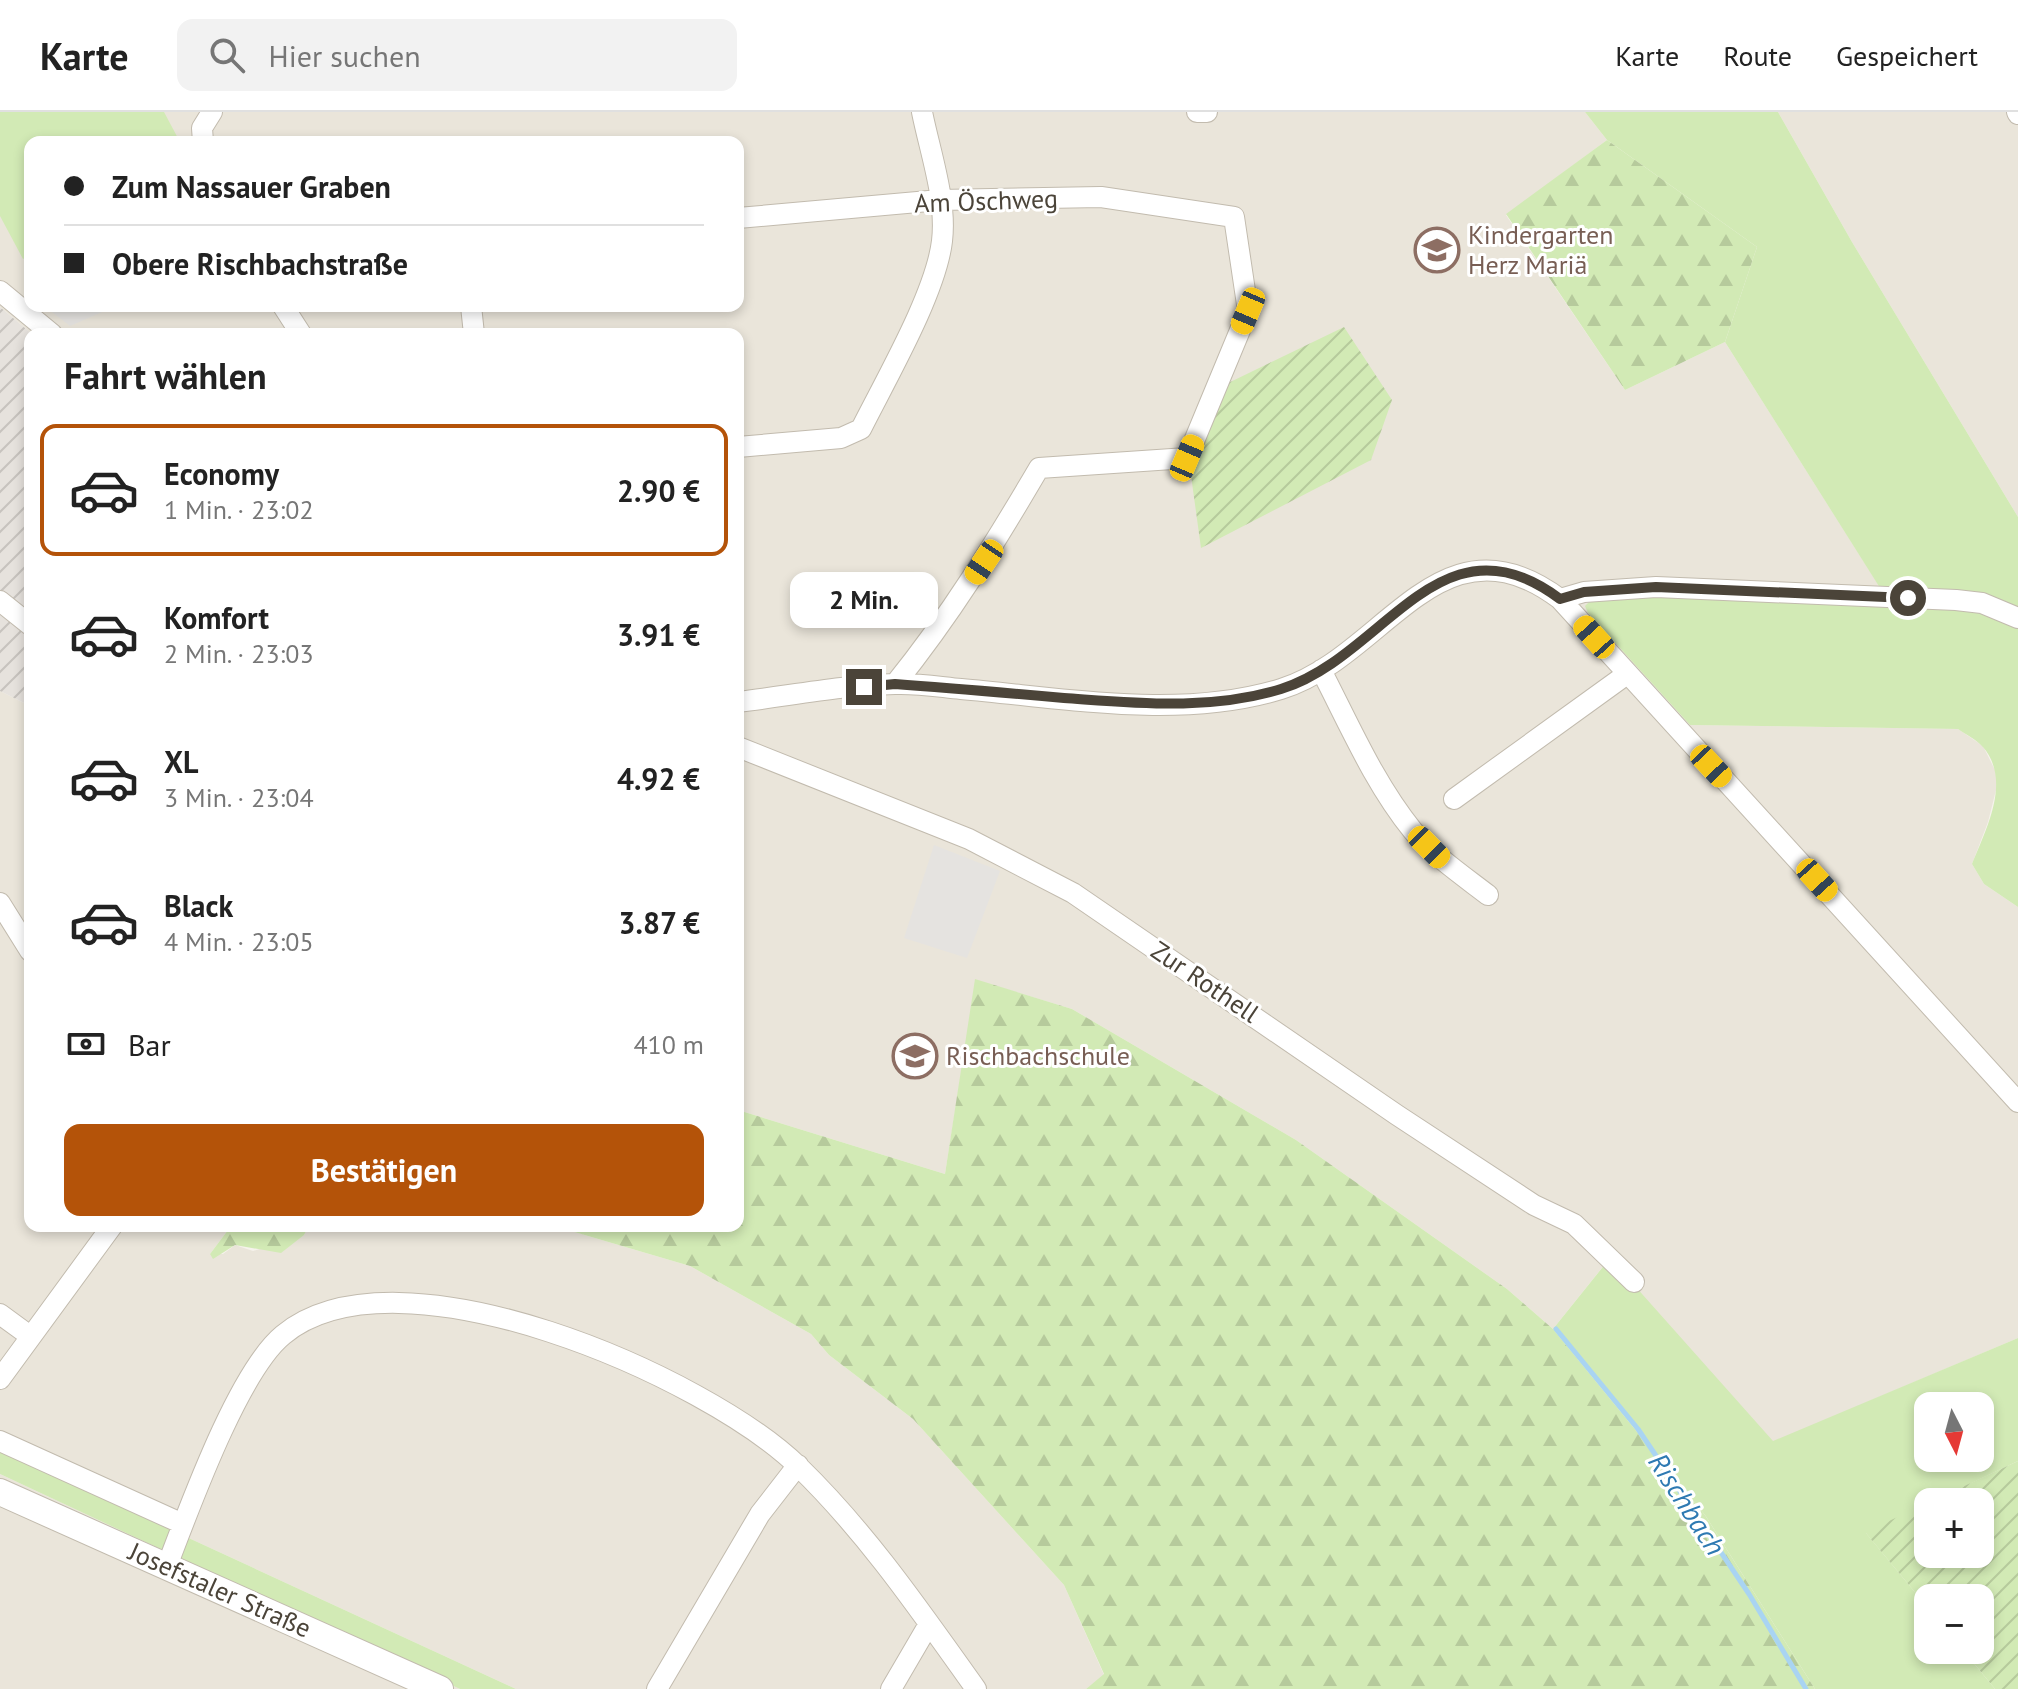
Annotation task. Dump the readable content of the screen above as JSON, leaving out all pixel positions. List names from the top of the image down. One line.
{"streets":{"street":["Am Öschweg","Zur Rothell","Josefstaler Straße"]},"water":["Rischbach"],"places":{"school or university":["Kindergarten Herz Mariä","Rischbachschule"]},"north":"bottom","page":{"header":"Karte","search":"Hier suchen","nav":["Karte","Route","Gespeichert"],"banner":["Zum Nassauer Graben","Obere Rischbachstraße"],"heading":"Fahrt wählen","list":[{"name":"Economy","note":"1 Min. · 23:02","value":"2.90 €"},{"name":"Komfort","note":"2 Min. · 23:03","value":"3.91 €"},{"name":"XL","note":"3 Min. · 23:04","value":"4.92 €"},{"name":"Black","note":"4 Min. · 23:05","value":"3.87 €"}],"bubble":"2 Min.","pay":["Bar","410 m"],"buttons":"Bestätigen","map_buttons":["+","−"]}}
